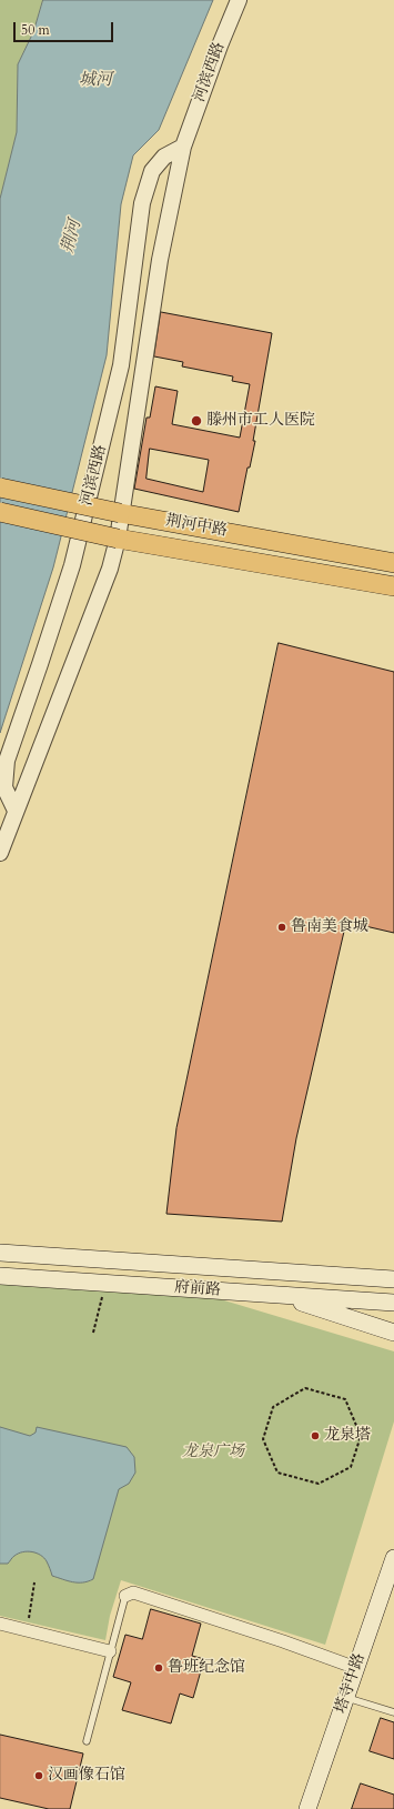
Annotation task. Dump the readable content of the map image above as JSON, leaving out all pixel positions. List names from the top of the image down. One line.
{"streets":{"main road":["荆河中路","府前路","塔寺中路"],"street":["河滨西路"]},"crossings":[["河滨西路","荆河中路"]],"water":["城河","荆河"],"parks":["龙泉广场"],"places":["滕州市工人医院","鲁南美食城","龙泉塔","鲁班纪念馆","汉画像石馆"],"scale_bar":"50 m"}
